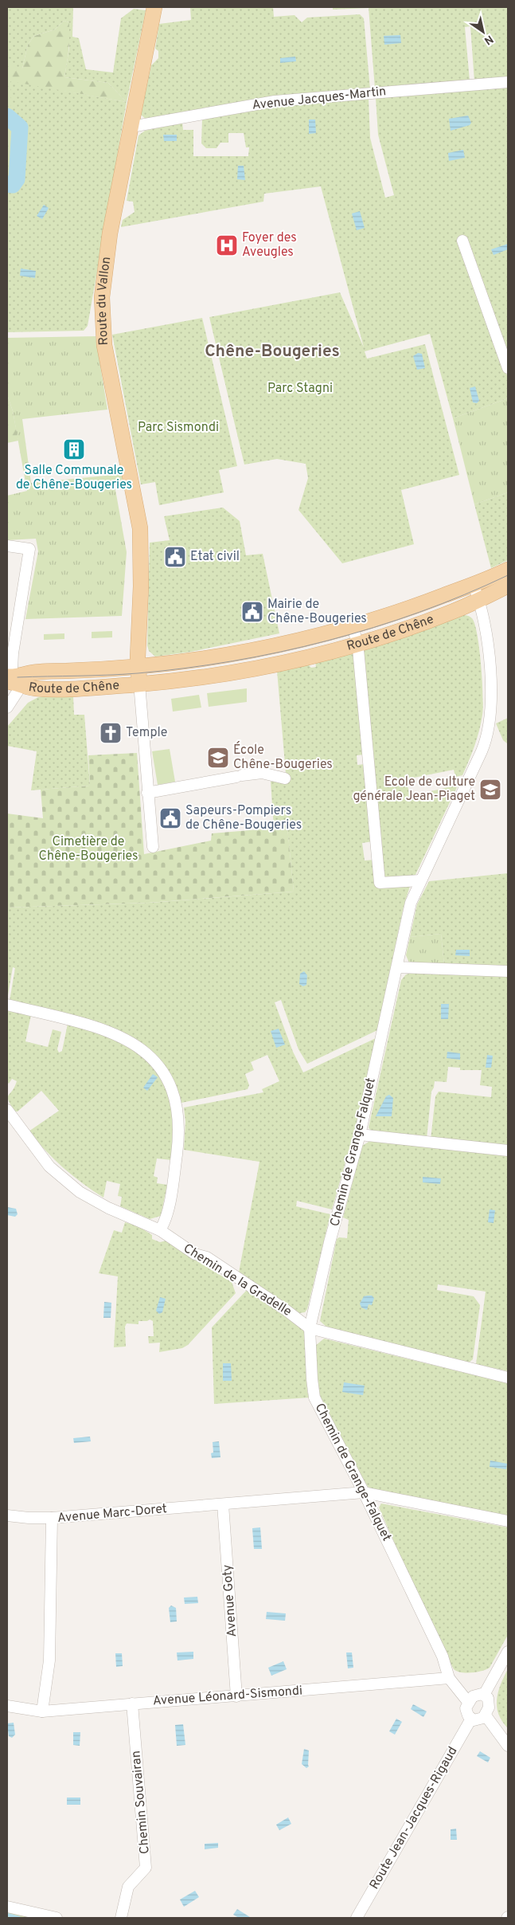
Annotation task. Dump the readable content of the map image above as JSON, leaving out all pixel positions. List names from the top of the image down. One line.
{"streets":{"main road":["Route du Vallon","Route de Chêne"],"street":["Avenue Jacques-Martin","Chemin de Grange-Falquet","Chemin de la Gradelle","Avenue Marc-Doret","Avenue Goty","Avenue Léonard-Sismondi","Chemin Souvairan","Route Jean-Jacques-Rigaud"]},"crossings":[["Avenue Jacques-Martin","Route du Vallon"],["Route du Vallon","Route de Chêne"],["Route de Chêne","Chemin de Grange-Falquet"],["Chemin de Grange-Falquet","Chemin de la Gradelle"],["Chemin de Grange-Falquet","Avenue Marc-Doret"],["Chemin de Grange-Falquet","Avenue Léonard-Sismondi"],["Chemin de Grange-Falquet","Route Jean-Jacques-Rigaud"],["Avenue Marc-Doret","Avenue Goty"],["Avenue Marc-Doret","Avenue Léonard-Sismondi"],["Avenue Goty","Avenue Léonard-Sismondi"],["Avenue Léonard-Sismondi","Chemin Souvairan"]],"districts":["Chêne-Bougeries"],"parks":["Parc Stagni","Parc Sismondi","Cimetière de Chêne-Bougeries"],"places":{"hospital":["Foyer des Aveugles"],"building":["Salle Communale de Chêne-Bougeries"],"public building":["Etat civil","Mairie de Chêne-Bougeries","Sapeurs-Pompiers de Chêne-Bougeries"],"church":["Temple"],"school or university":["École Chêne-Bougeries","Ecole de culture générale Jean-Piaget"]},"north":"bottom right"}
